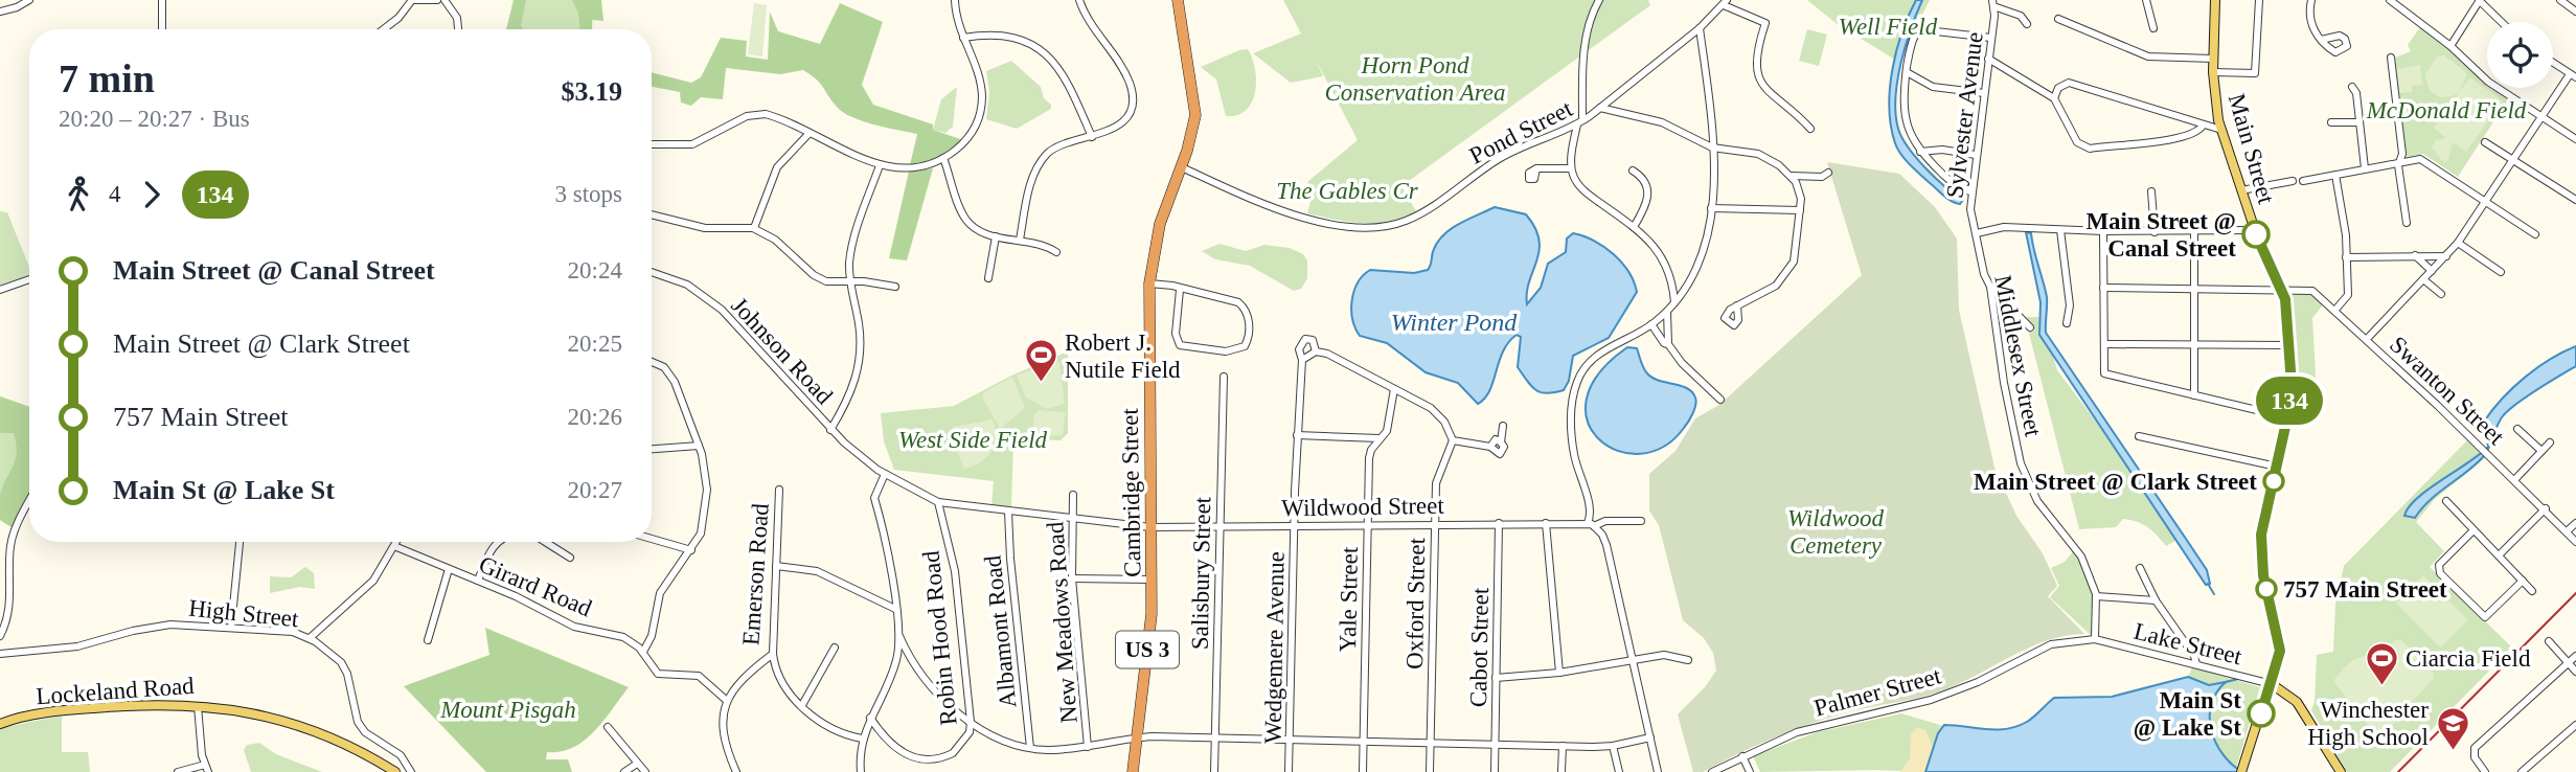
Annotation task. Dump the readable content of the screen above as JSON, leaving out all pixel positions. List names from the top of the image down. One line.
{"streets":{"highway":["Cambridge Street","US 3"],"main road":["Main Street","Lockeland Road"],"street":["Sylvester Avenue","Pond Street","Johnson Road","Middlesex Street","Swanton Street","Wildwood Street","Salisbury Street","Emerson Road","Girard Road","Yale Street","Oxford Street","High Street","New Meadows Road","Albamont Road","Robin Hood Road","Lake Street","Wedgemere Avenue","Cabot Street","Palmer Street"]},"crossings":[["Sylvester Avenue","Middlesex Street"],["Pond Street","Cambridge Street"],["Main Street","Swanton Street"],["Main Street","Lake Street"],["Johnson Road","Wildwood Street"],["Middlesex Street","Lake Street"],["Middlesex Street","Palmer Street"],["Cambridge Street","Wildwood Street"],["Wildwood Street","Salisbury Street"],["Wildwood Street","Yale Street"],["Wildwood Street","Oxford Street"],["Wildwood Street","New Meadows Road"],["Wildwood Street","Albamont Road"],["Wildwood Street","Robin Hood Road"],["Wildwood Street","Wedgemere Avenue"],["Wildwood Street","Cabot Street"],["Emerson Road","Girard Road"],["Lake Street","Palmer Street"]],"water":["Winter Pond"],"parks":["Well Field","Horn Pond Conservation Area","McDonald Field","The Gables Cr","West Side Field","Wildwood Cemetery","Mount Pisgah"],"places":{"other":["Main Street @ Canal Street","Main Street @ Clark Street","757 Main Street","Main St @ Lake St"],"sports":["Robert J. Nutile Field","Ciarcia Field"],"school or university":["Winchester High School"]},"lines":["bus line 134"],"page":{"on_map":"134","heading":["7 min","20:20 – 20:27 · Bus","$3.19"],"legs":["4","134","3 stops"],"list":[{"name":"Main Street @ Canal Street","value":"20:24"},{"name":"Main Street @ Clark Street","value":"20:25"},{"name":"757 Main Street","value":"20:26"},{"name":"Main St @ Lake St","value":"20:27"}]}}
